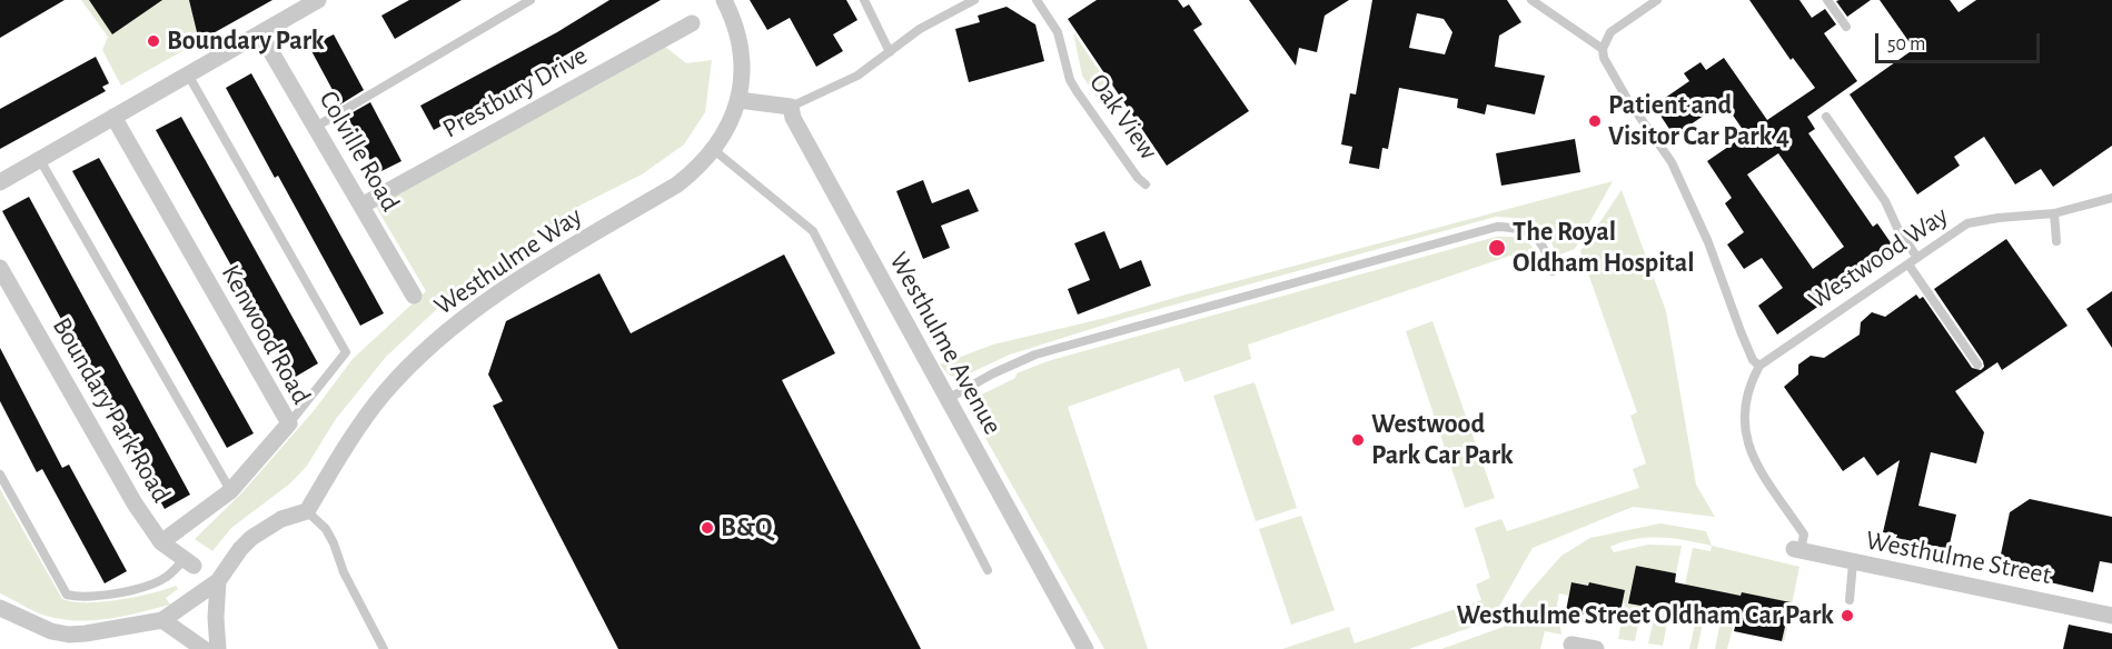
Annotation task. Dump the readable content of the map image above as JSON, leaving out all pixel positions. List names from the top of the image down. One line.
{"streets":{"street":["Prestbury Drive","Colville Road","Westhulme Way","Kenwood Road","Westhulme Avenue","Boundary Park Road","Westhulme Street"],"lane":["Oak View","Westwood Way"]},"crossings":[["Prestbury Drive","Colville Road"],["Kenwood Road","Boundary Park Road"]],"places":["Boundary Park","Patient and Visitor Car Park 4","The Royal Oldham Hospital","Westwood Park Car Park","B&Q","Westhulme Street Oldham Car Park"],"scale_bar":"50 m"}
